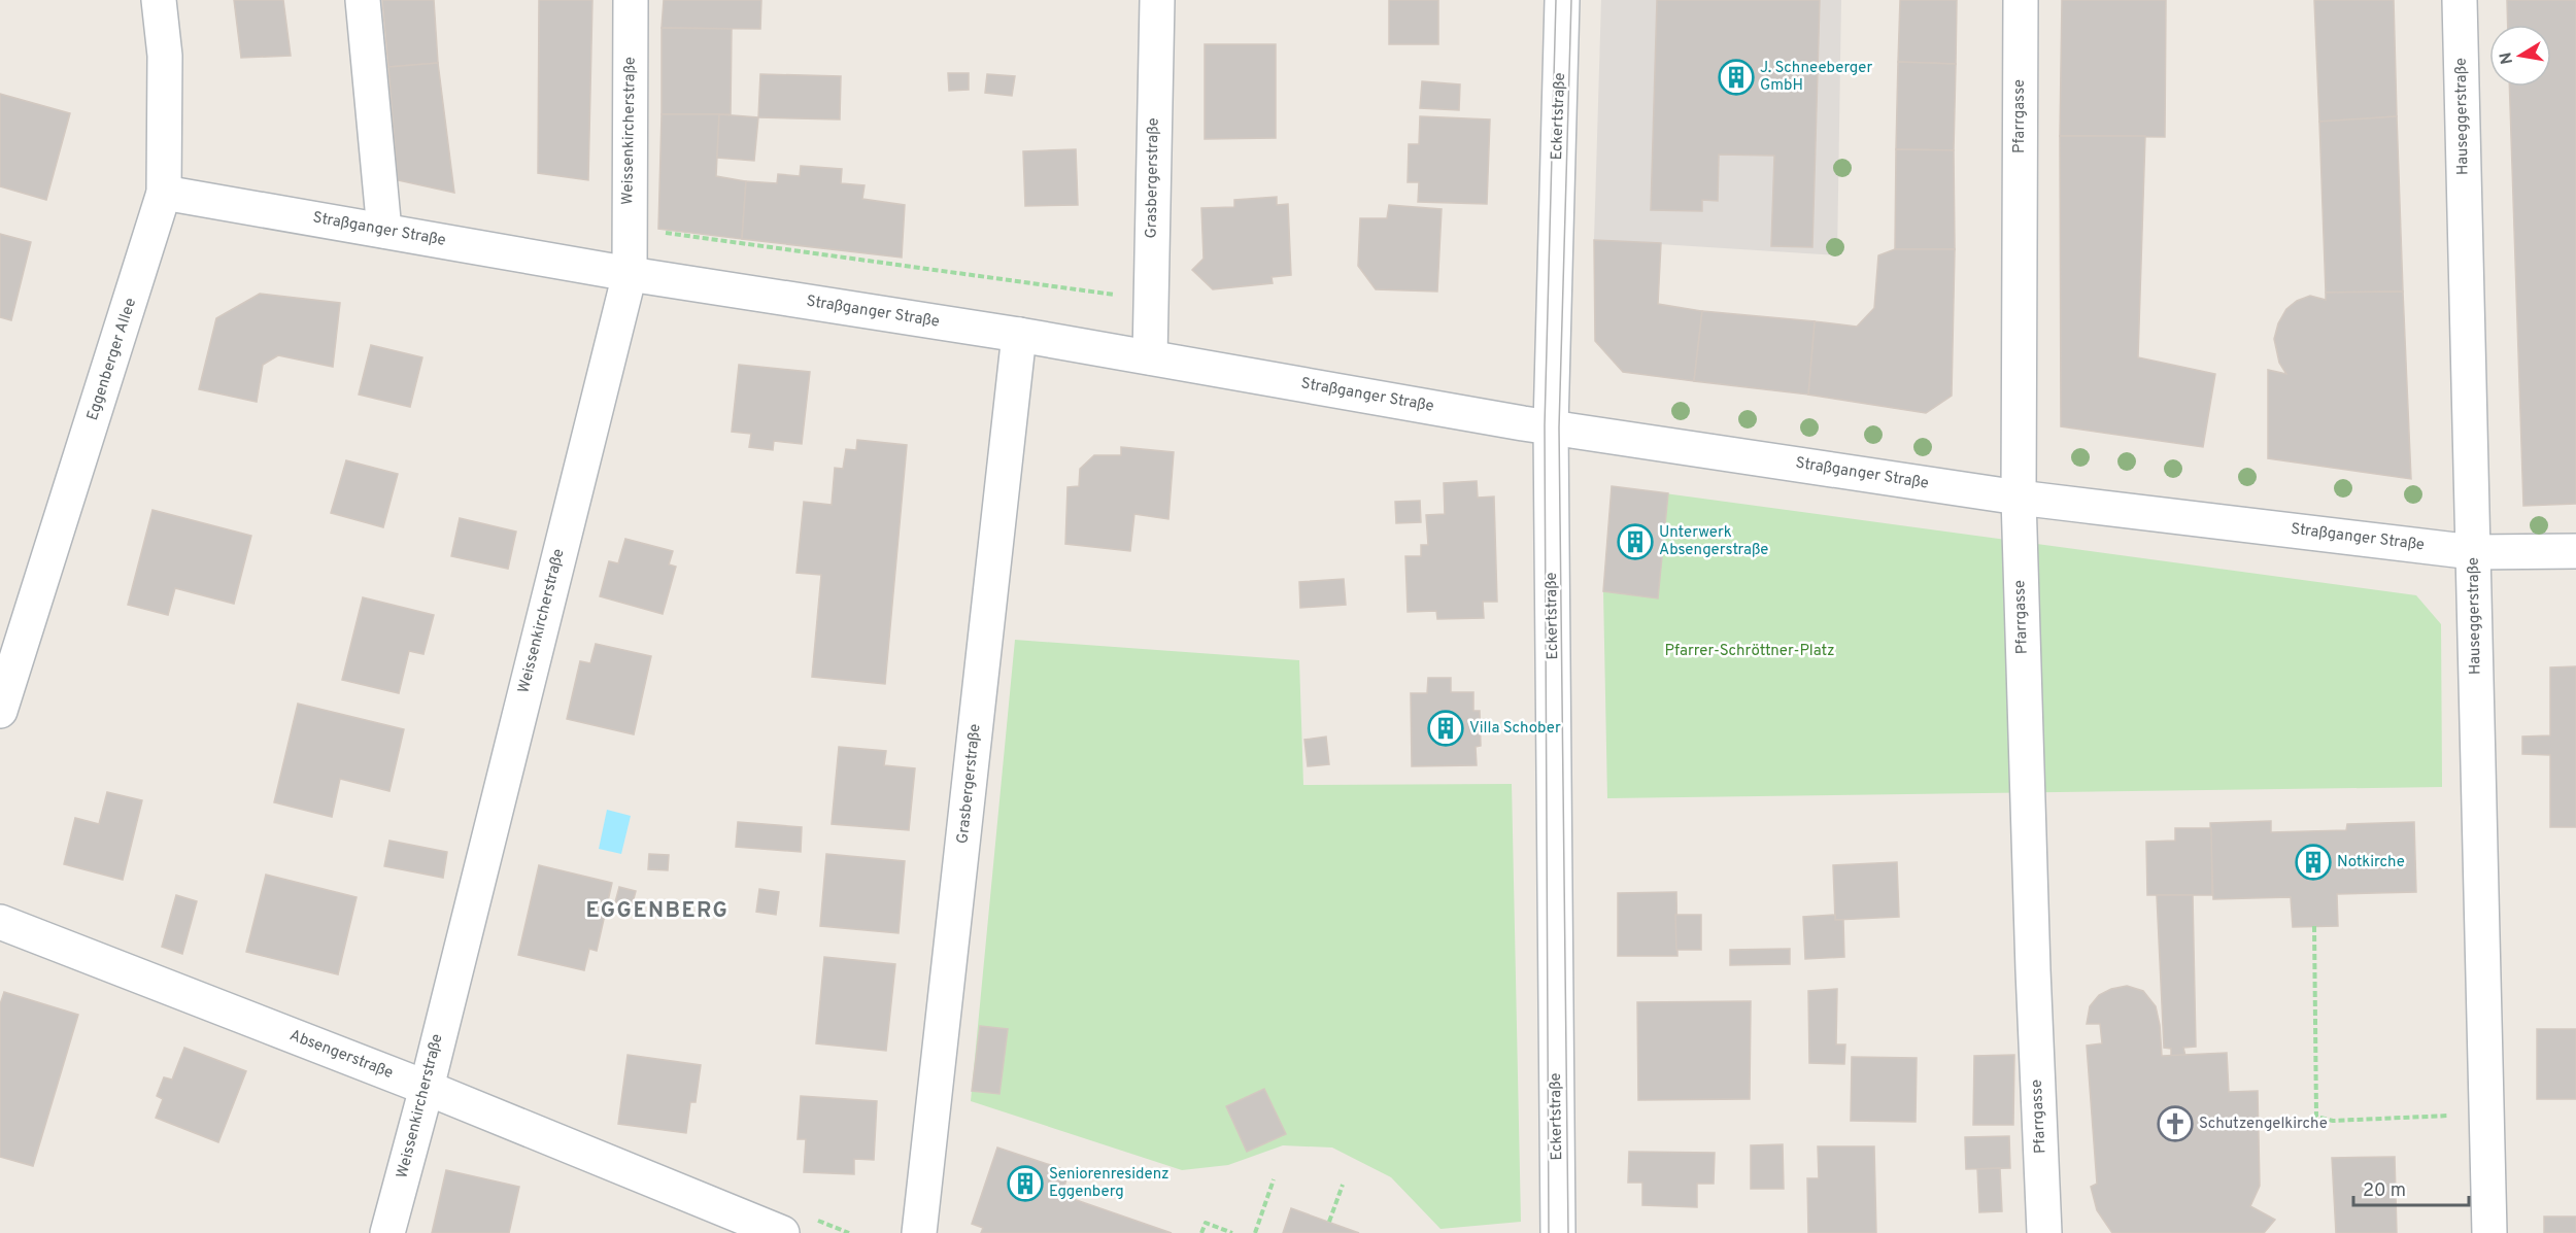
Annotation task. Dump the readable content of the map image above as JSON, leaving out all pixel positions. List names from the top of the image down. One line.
{"streets":{"street":["Eckertstraße","Pfarrgasse","Hauseggerstraße","Weissenkircherstraße","Grasbergerstraße","Straßganger Straße","Eggenberger Allee","Absengerstraße"]},"crossings":[["Eckertstraße","Straßganger Straße"],["Pfarrgasse","Straßganger Straße"],["Hauseggerstraße","Straßganger Straße"],["Weissenkircherstraße","Straßganger Straße"],["Weissenkircherstraße","Absengerstraße"],["Grasbergerstraße","Straßganger Straße"],["Straßganger Straße","Eggenberger Allee"]],"districts":["EGGENBERG"],"parks":["Pfarrer-Schröttner-Platz"],"places":{"building":["J. Schneeberger GmbH","Unterwerk Absengerstraße","Villa Schober","Notkirche","Seniorenresidenz Eggenberg"],"church":["Schutzengelkirche"]},"scale_bar":"20 m","north":"left"}
